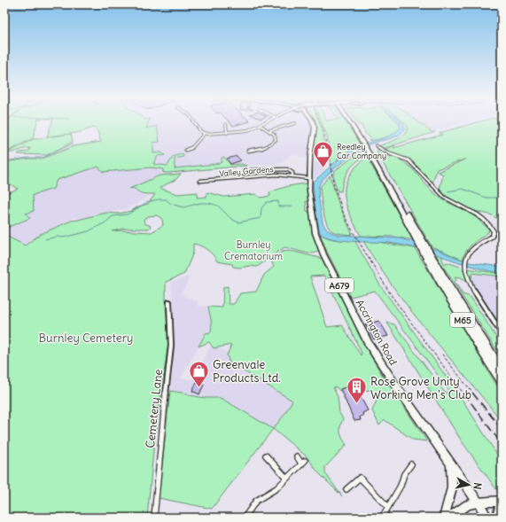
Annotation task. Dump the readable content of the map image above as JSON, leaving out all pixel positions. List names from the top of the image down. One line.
{"streets":{"highway":["M65"],"main road":["A679","Accrington Road"],"street":["Valley Gardens","Cemetery Lane"]},"crossings":[["Valley Gardens","Accrington Road"]],"parks":["Burnley Crematorium","Burnley Cemetery"],"places":{"shop":["Reedley Car Company","Greenvale Products Ltd."],"building":["Rose Grove Unity Working Men's Club"]},"north":"right"}
